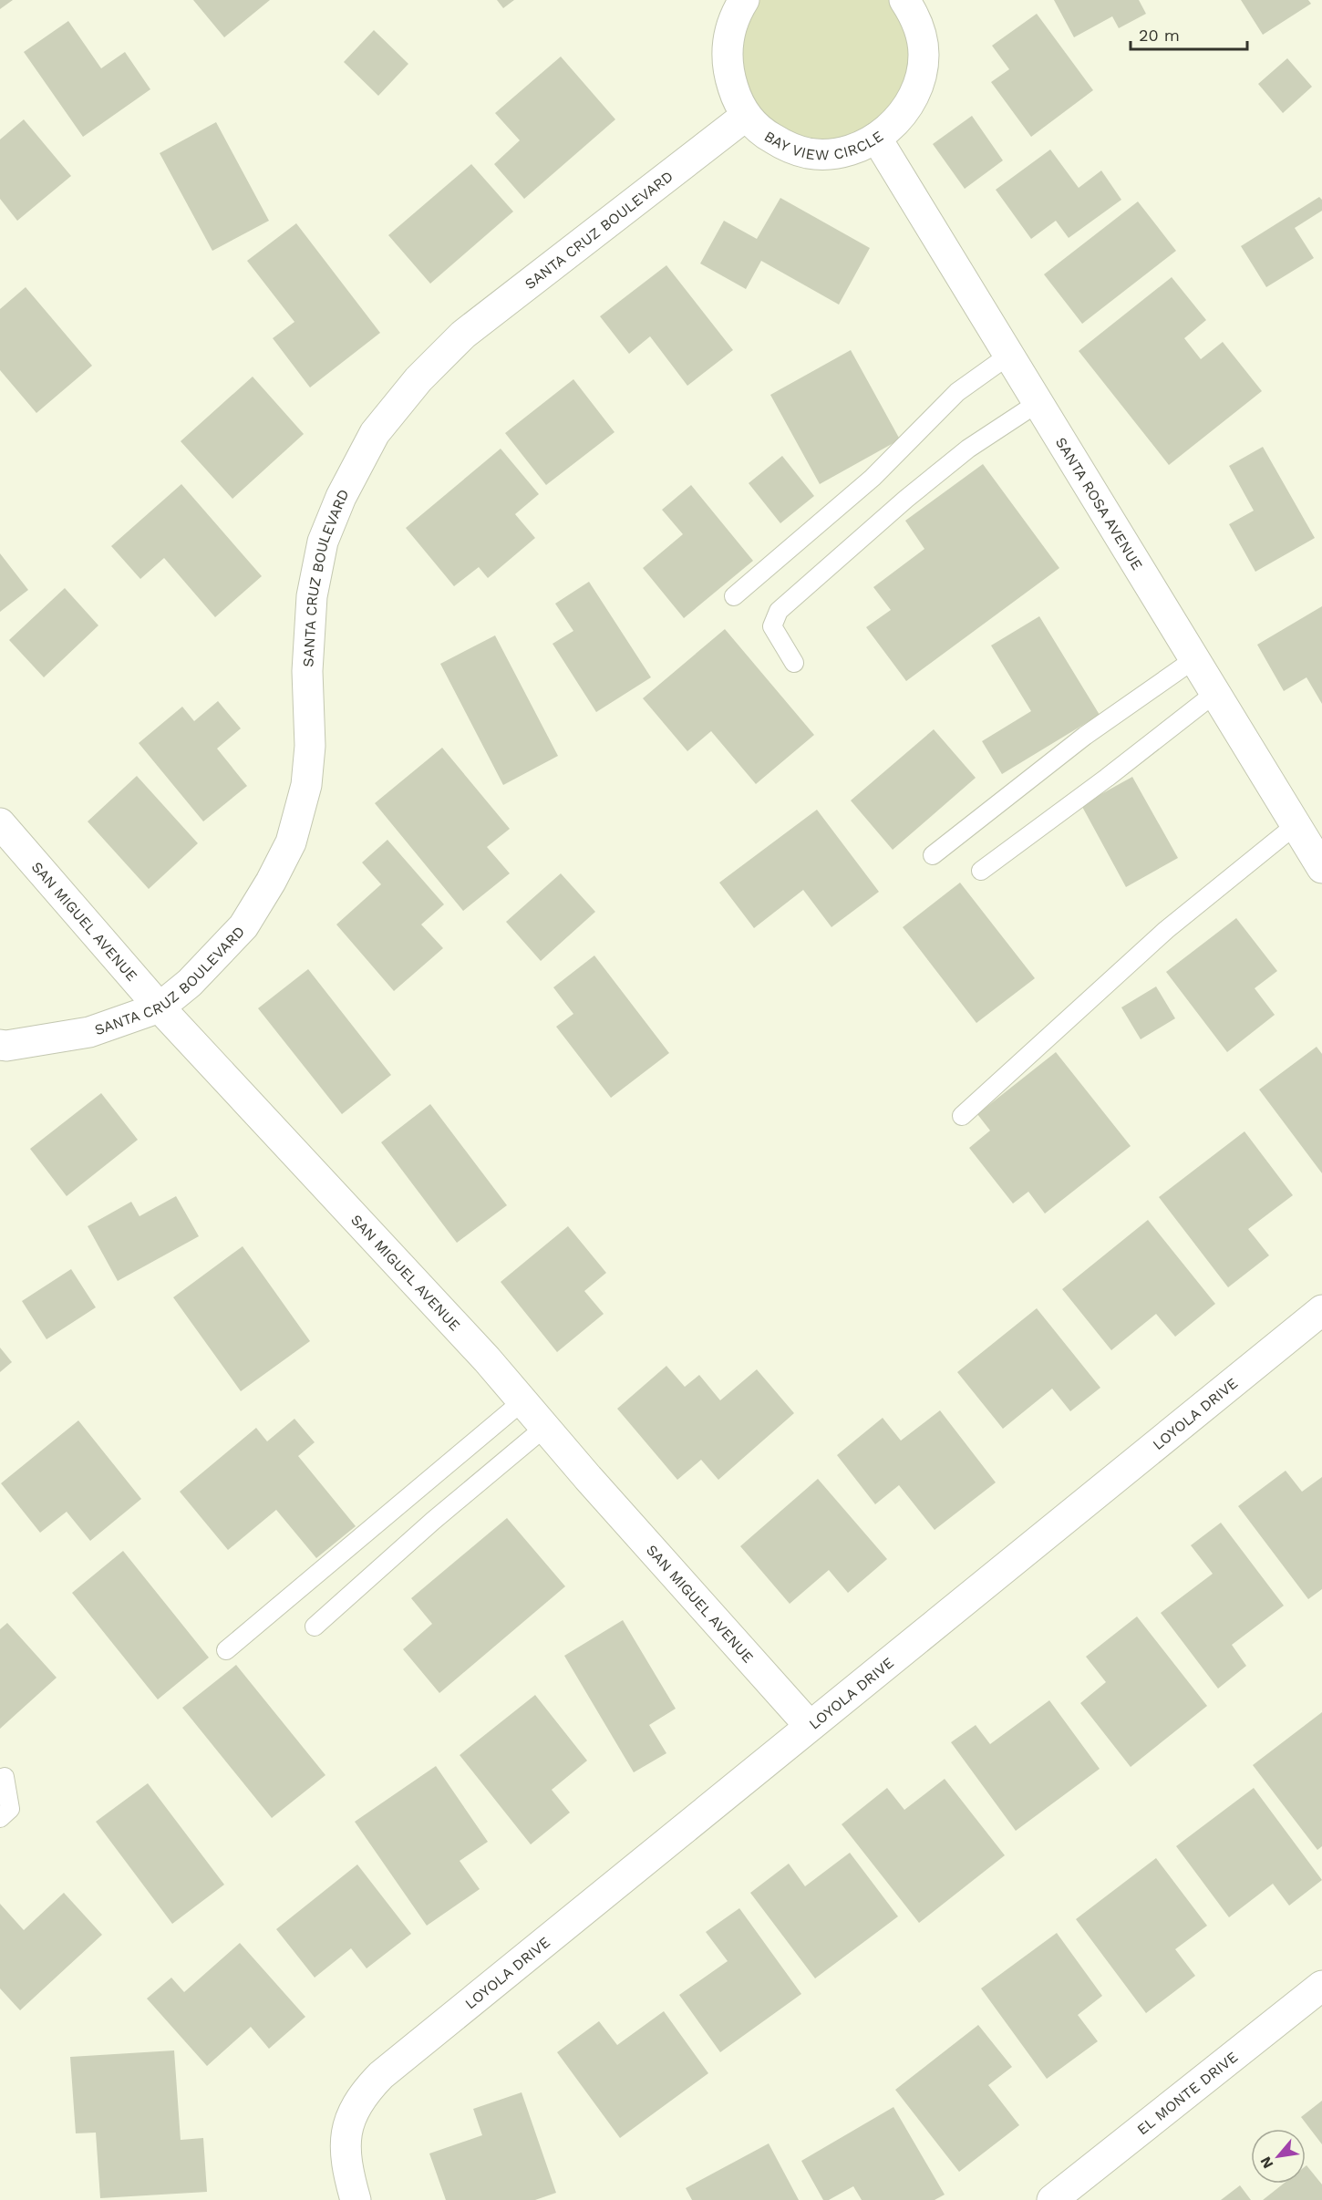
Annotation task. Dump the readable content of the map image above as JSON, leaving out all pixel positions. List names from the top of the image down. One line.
{"streets":{"street":["BAY VIEW CIRCLE","SANTA CRUZ BOULEVARD","SANTA ROSA AVENUE","SAN MIGUEL AVENUE","LOYOLA DRIVE","EL MONTE DRIVE"]},"crossings":[["BAY VIEW CIRCLE","SANTA CRUZ BOULEVARD"],["BAY VIEW CIRCLE","SANTA ROSA AVENUE"],["SANTA CRUZ BOULEVARD","SAN MIGUEL AVENUE"],["SAN MIGUEL AVENUE","LOYOLA DRIVE"]],"scale_bar":"20 m","north":"bottom left"}
